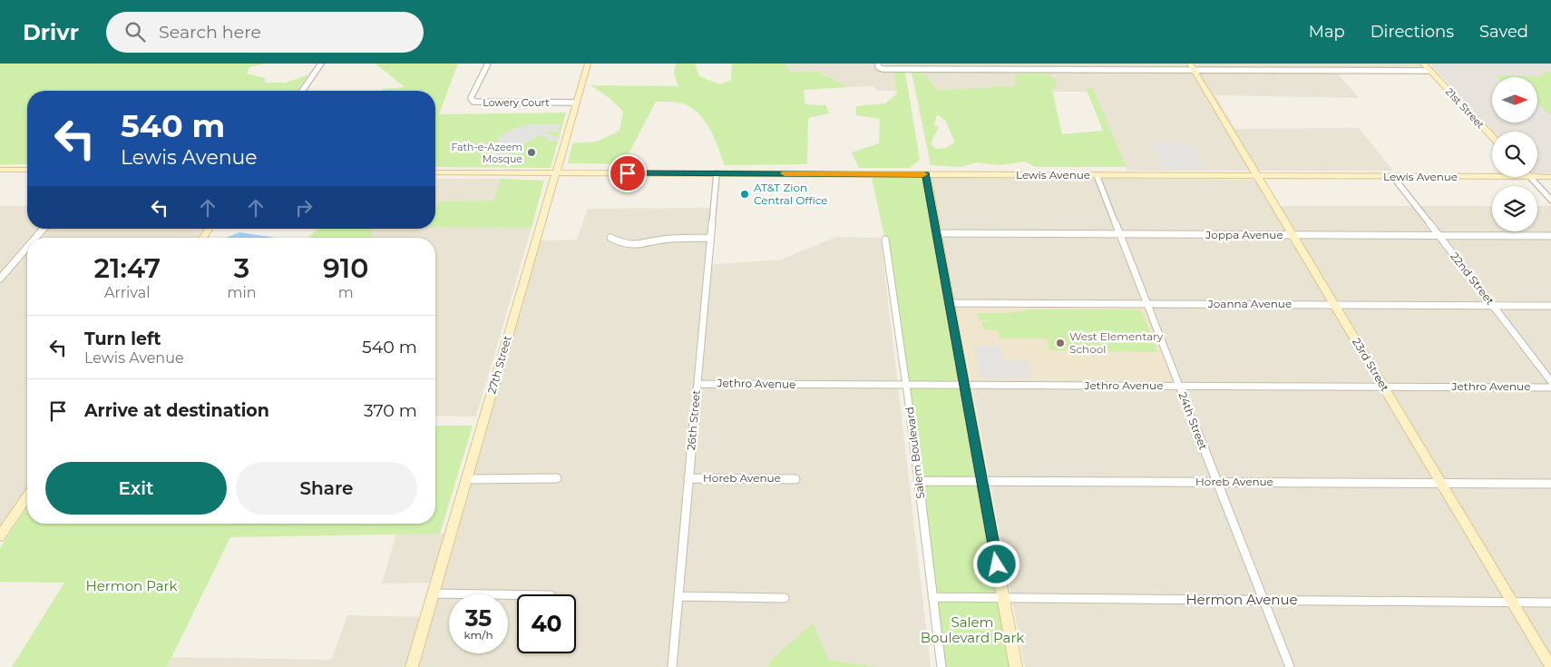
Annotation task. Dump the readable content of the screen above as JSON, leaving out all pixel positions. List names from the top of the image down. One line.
{"streets":{"street":["Lowery Court","21st Street","Lewis Avenue","Joppa Avenue","22nd Street","Joanna Avenue","27th Street","23rd Street","Jethro Avenue","26th Street","24th Street","Salem Boulevard","Horeb Avenue","Hermon Avenue"]},"crossings":[["Lowery Court","27th Street"],["Lewis Avenue","22nd Street"],["Lewis Avenue","27th Street"],["Lewis Avenue","23rd Street"],["Lewis Avenue","26th Street"],["Lewis Avenue","24th Street"],["Joppa Avenue","22nd Street"],["Joppa Avenue","23rd Street"],["Joppa Avenue","24th Street"],["22nd Street","Joanna Avenue"],["Joanna Avenue","23rd Street"],["Joanna Avenue","24th Street"],["23rd Street","Jethro Avenue"],["23rd Street","Horeb Avenue"],["23rd Street","Hermon Avenue"],["Jethro Avenue","26th Street"],["Jethro Avenue","24th Street"],["Jethro Avenue","Salem Boulevard"],["26th Street","Horeb Avenue"],["24th Street","Horeb Avenue"],["24th Street","Hermon Avenue"],["Salem Boulevard","Horeb Avenue"],["Salem Boulevard","Hermon Avenue"]],"parks":["Hermon Park","Salem Boulevard Park"],"places":["Fath-e-Azeem Mosque","AT&T Zion Central Office","West Elementary School"],"north":"right","page":{"header":"Drivr","search":"Search here","nav":["Map","Directions","Saved"],"turn":["540 m","Lewis Avenue"],"eta":["21:47","Arrival","3","min","910","m"],"list":[{"name":"Turn left","note":"Lewis Avenue","value":"540 m"},{"name":"Arrive at destination","value":"370 m"}],"buttons":["Exit","Share"],"speed":"35 km/h","limit":"40"}}
